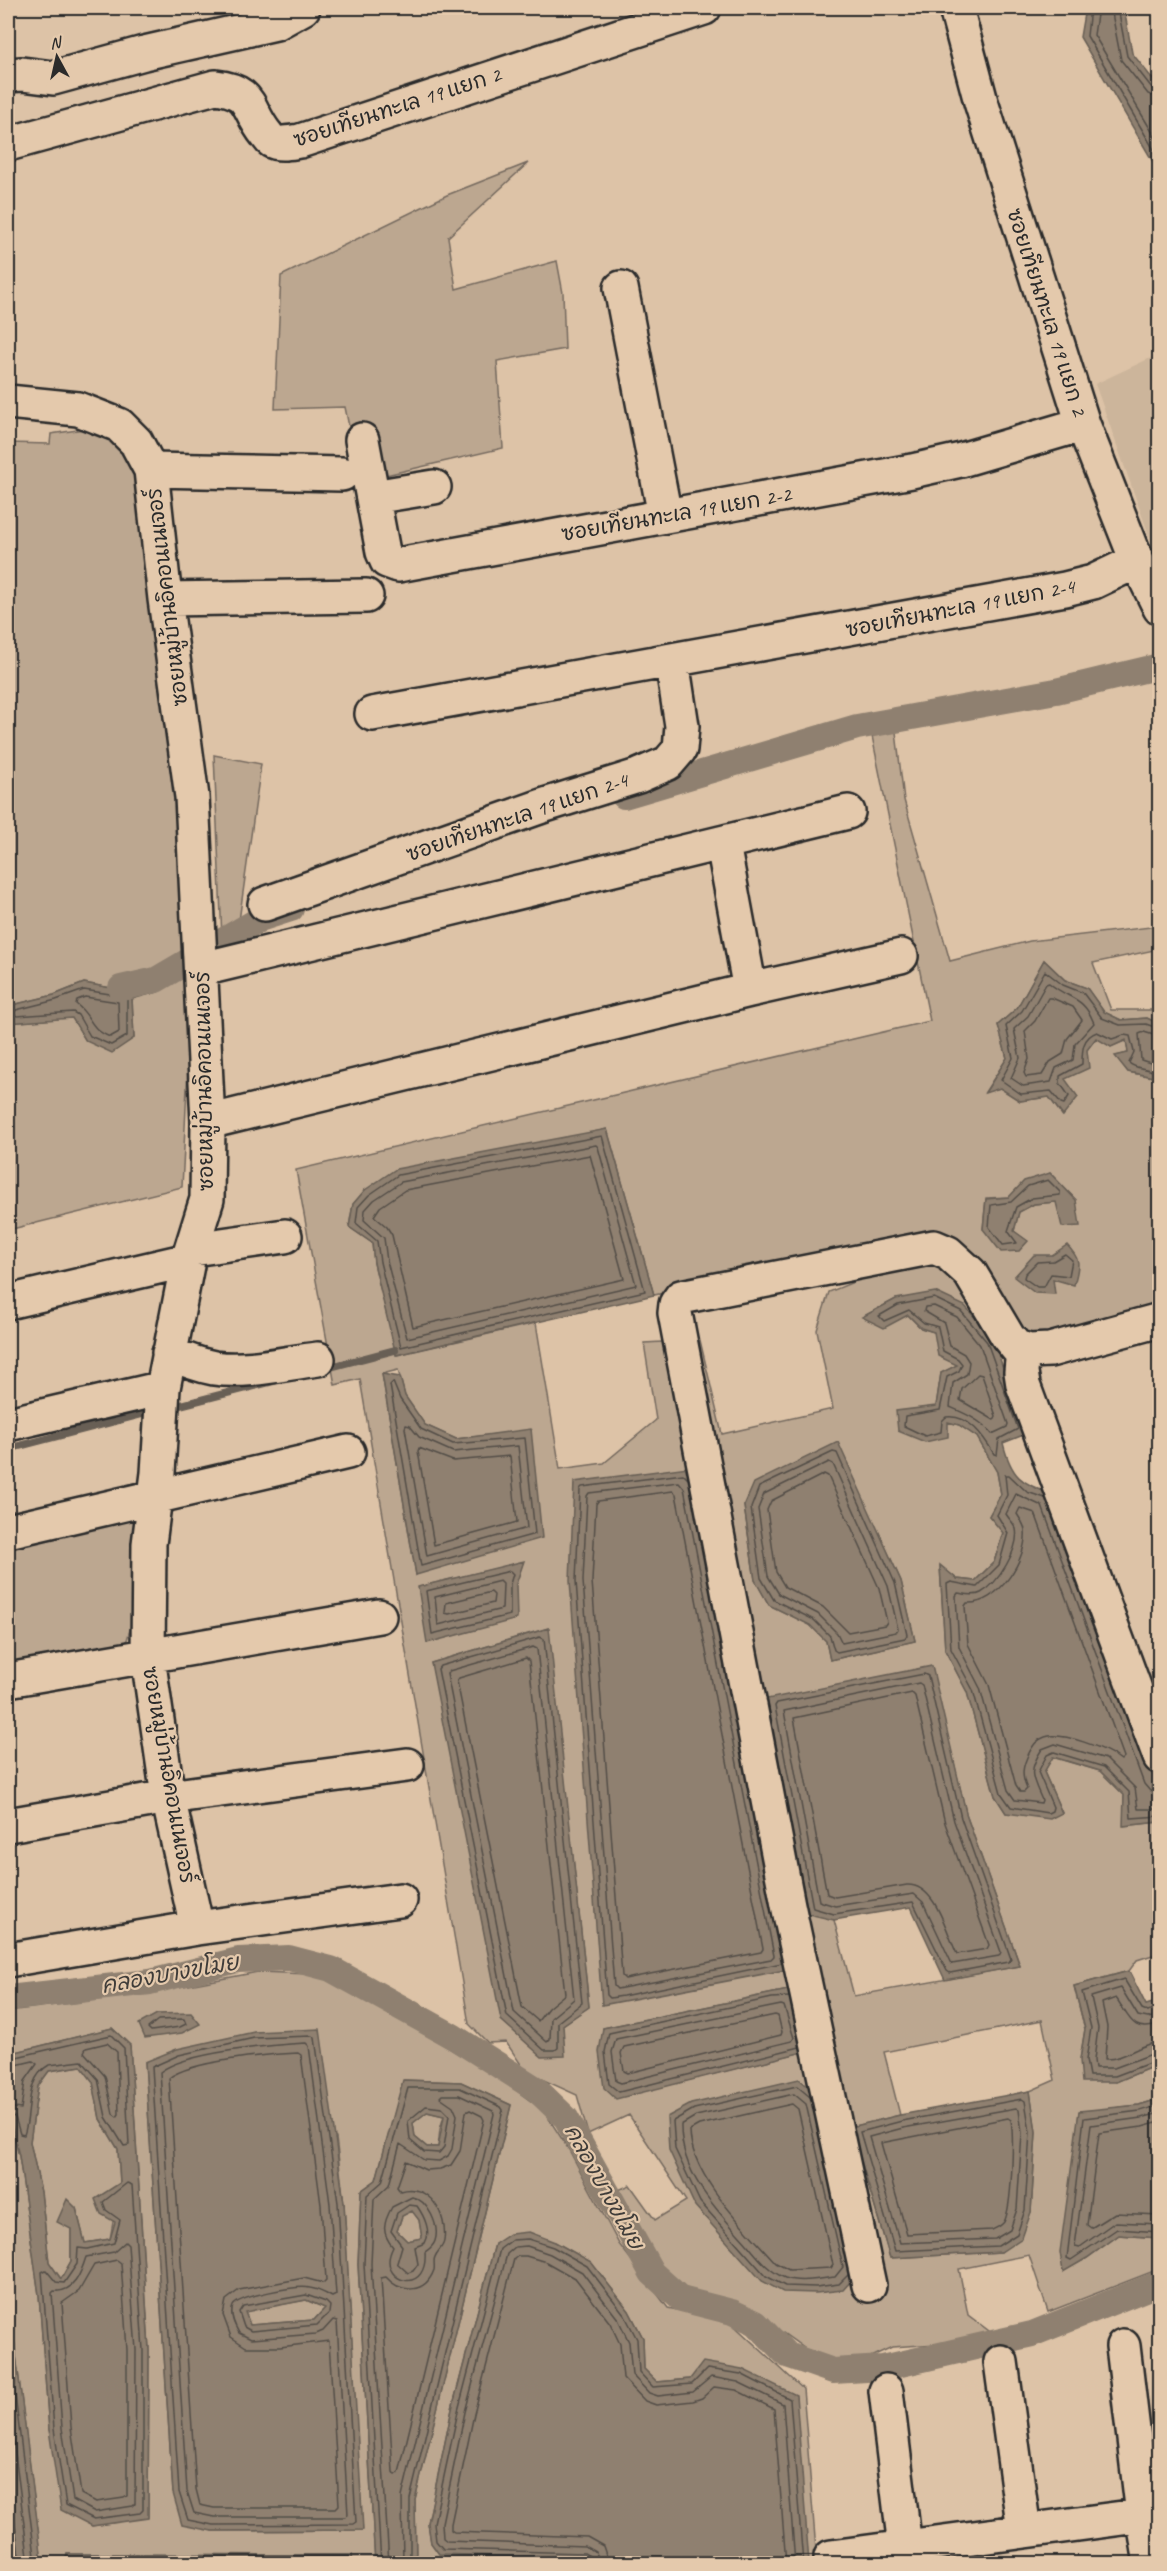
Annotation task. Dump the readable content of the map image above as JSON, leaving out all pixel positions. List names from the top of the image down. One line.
{"streets":{"street":["ซอยเทียนทะเล 19 แยก 2","ซอยเทียนทะเล 19 แยก 2-2","ซอยหมู่บ้านอิคอนเนเจอร์","ซอยเทียนทะเล 19 แยก 2-4"]},"crossings":[["ซอยเทียนทะเล 19 แยก 2","ซอยเทียนทะเล 19 แยก 2-2"],["ซอยเทียนทะเล 19 แยก 2","ซอยเทียนทะเล 19 แยก 2-4"]],"water":["คลองบางขโมย"],"north":"top"}
